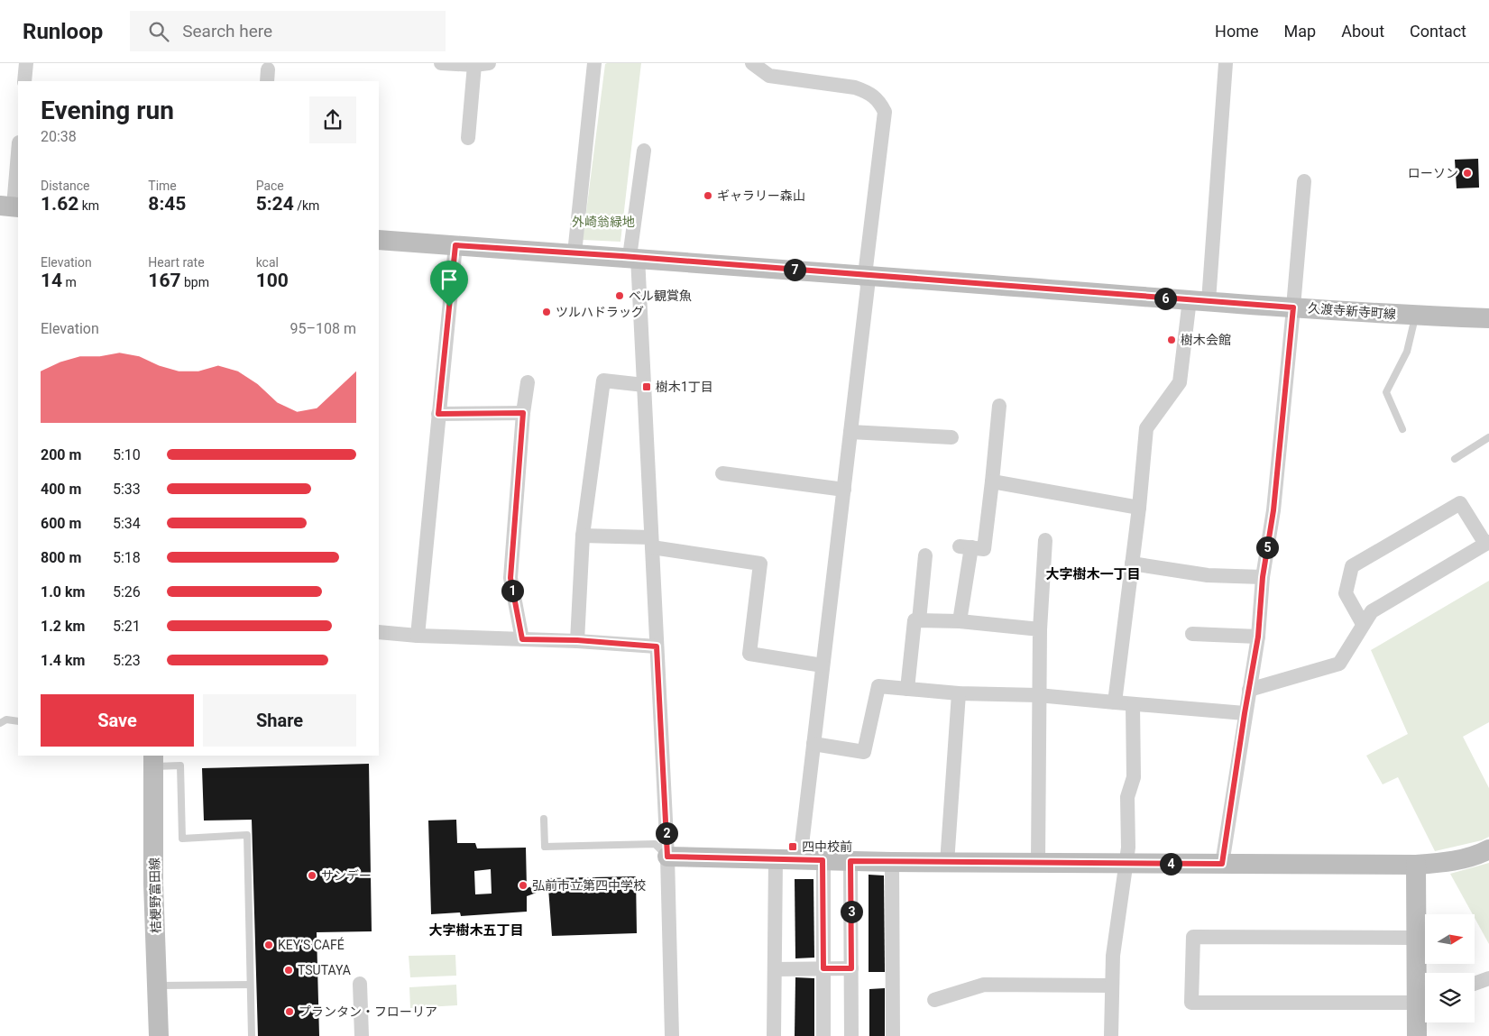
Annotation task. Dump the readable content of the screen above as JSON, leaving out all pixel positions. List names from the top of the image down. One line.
{"streets":{"main road":["久渡寺新寺町線","桔梗野富田線"]},"districts":["大字樹木一丁目","大字樹木五丁目"],"parks":["外崎翁緑地"],"places":{"other":["ローソン","ギャラリー森山","ベル観賞魚","ツルハドラッグ","樹木会館","サンデー","弘前市立第四中学校","KEY’S CAFÉ","TSUTAYA","プランタン・フローリア"],"transit":["樹木1丁目","四中校前"]},"north":"right","page":{"header":"Runloop","search":"Search here","nav":["Home","Map","About","Contact"],"heading":["Evening run","20:38"],"stats":[["Distance","1.62 km"],["Time","8:45"],["Pace","5:24 /km"],["Elevation","14 m"],["Heart rate","167 bpm"],["kcal","100"]],"pins":["7","6","5","1","2","4","3"],"chart":["Elevation","95–108 m"],"list":[{"name":"200 m","note":"5:10"},{"name":"400 m","note":"5:33"},{"name":"600 m","note":"5:34"},{"name":"800 m","note":"5:18"},{"name":"1.0 km","note":"5:26"},{"name":"1.2 km","note":"5:21"},{"name":"1.4 km","note":"5:23"}],"buttons":["Save","Share"]}}
